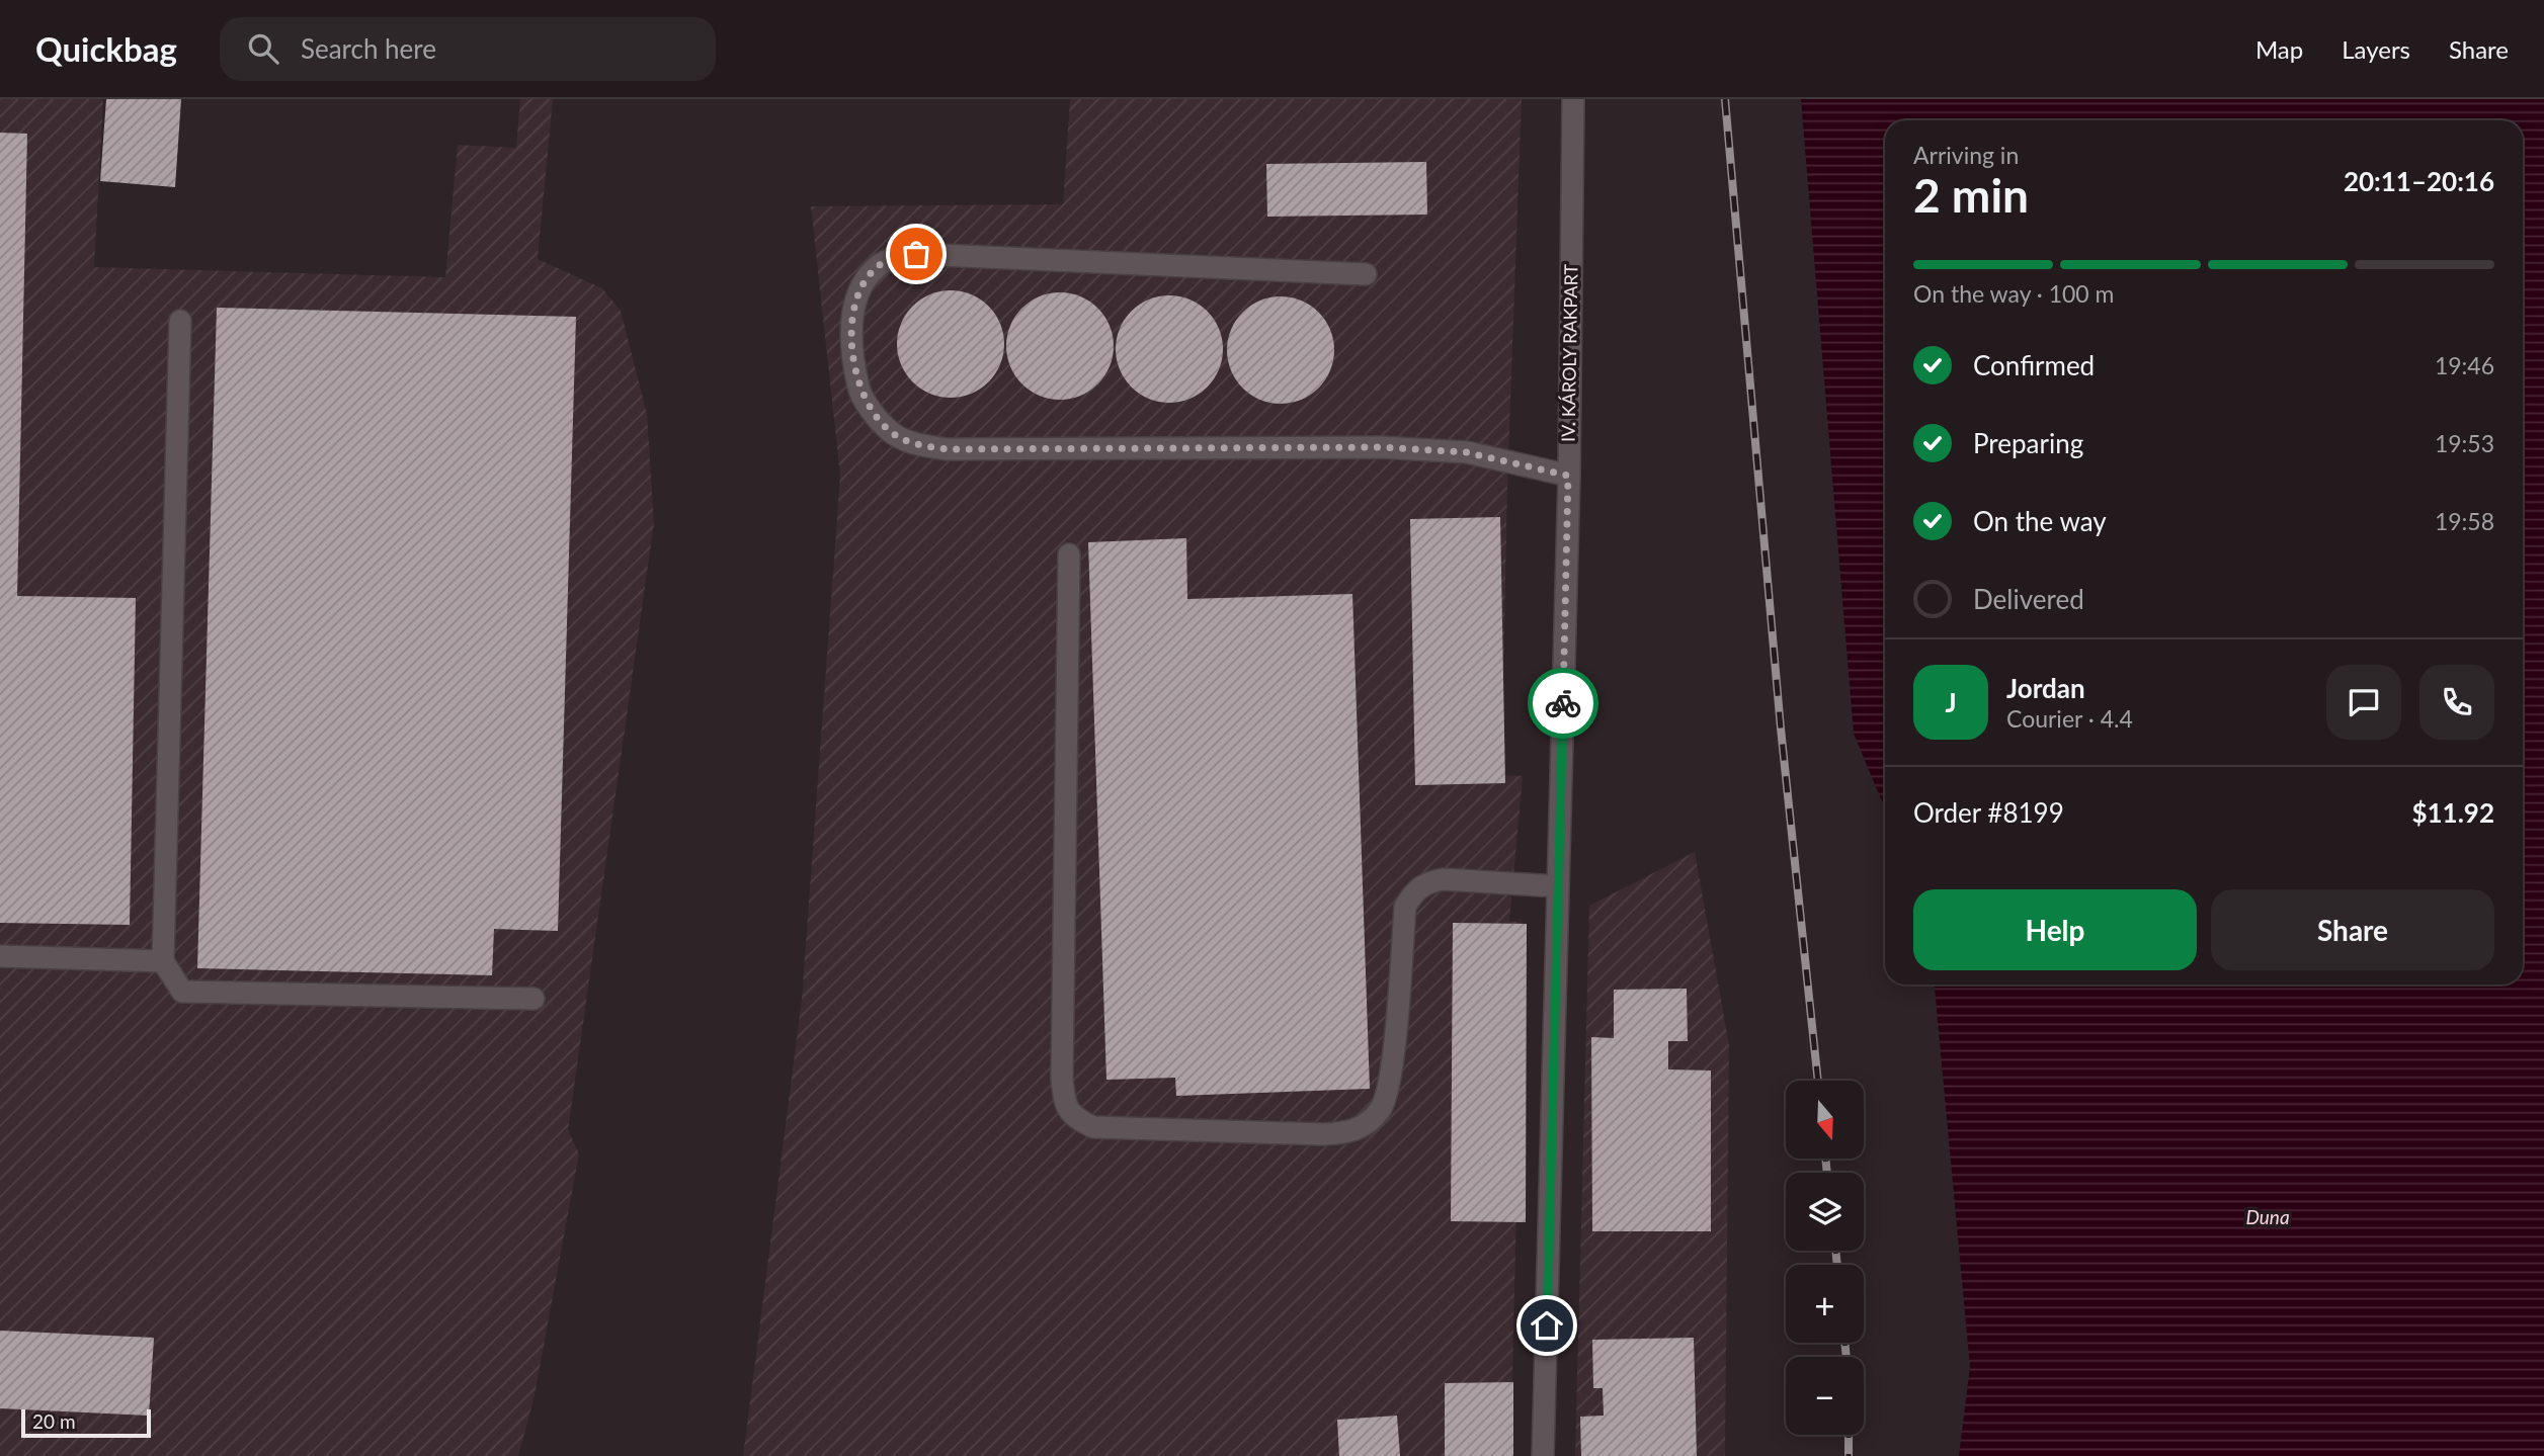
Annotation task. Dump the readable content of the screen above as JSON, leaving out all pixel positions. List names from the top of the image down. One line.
{"streets":{"street":["IV. KÁROLY RAKPART"]},"water":["Duna"],"scale_bar":"20 m","north":"bottom","page":{"header":"Quickbag","search":"Search here","nav":["Map","Layers","Share"],"heading":["2 min","Arriving in","20:11–20:16"],"panel":["Jordan","Courier · 4.4","Order #8199","$11.92"],"bar":"On the way · 100 m","list":[["Confirmed","19:46"],["Preparing","19:53"],["On the way","19:58"],"Delivered"],"round":"J","buttons":["Help","Share"],"map_buttons":["+","−"],"scale":"20 m"}}
